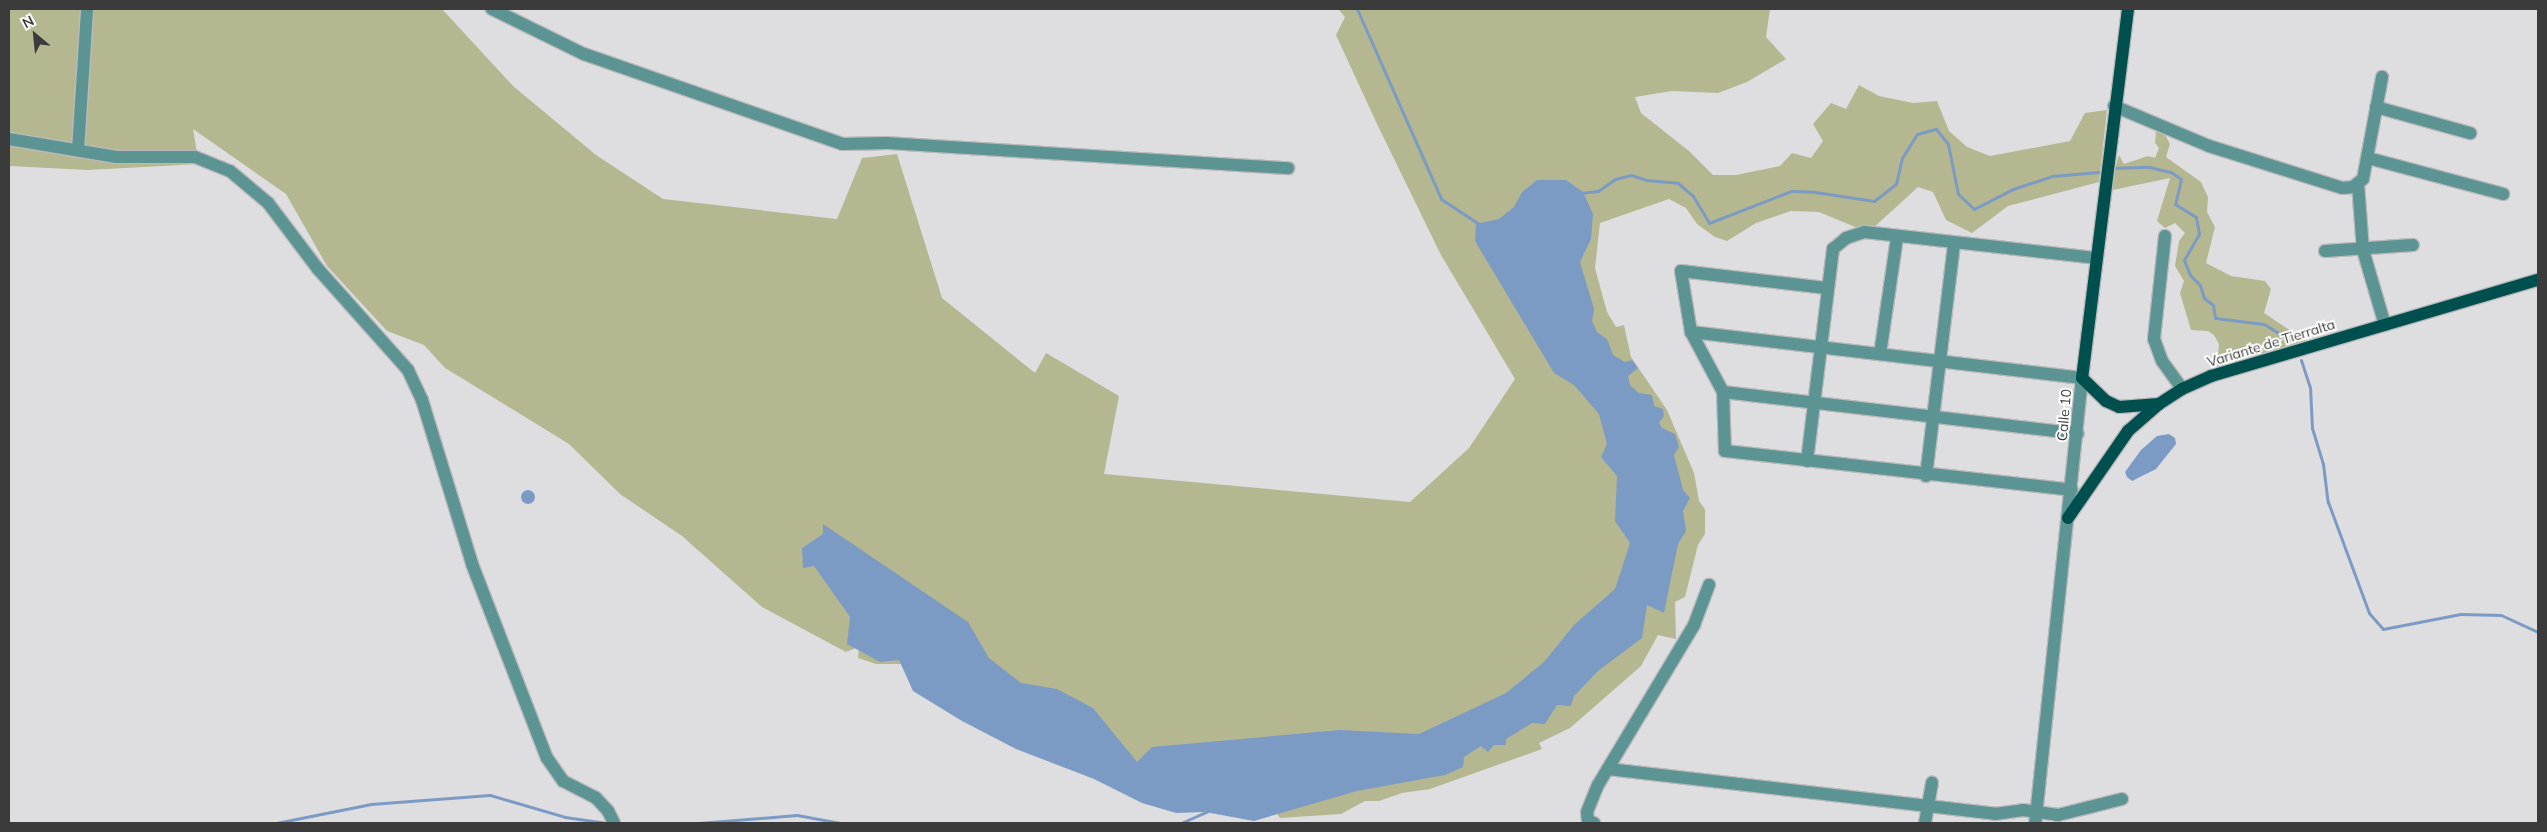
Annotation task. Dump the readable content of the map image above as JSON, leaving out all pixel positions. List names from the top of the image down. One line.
{"streets":{"main road":["Variante de Tierralta","Calle 10"]},"crossings":[["Variante de Tierralta","Calle 10"]],"north":"top left"}
